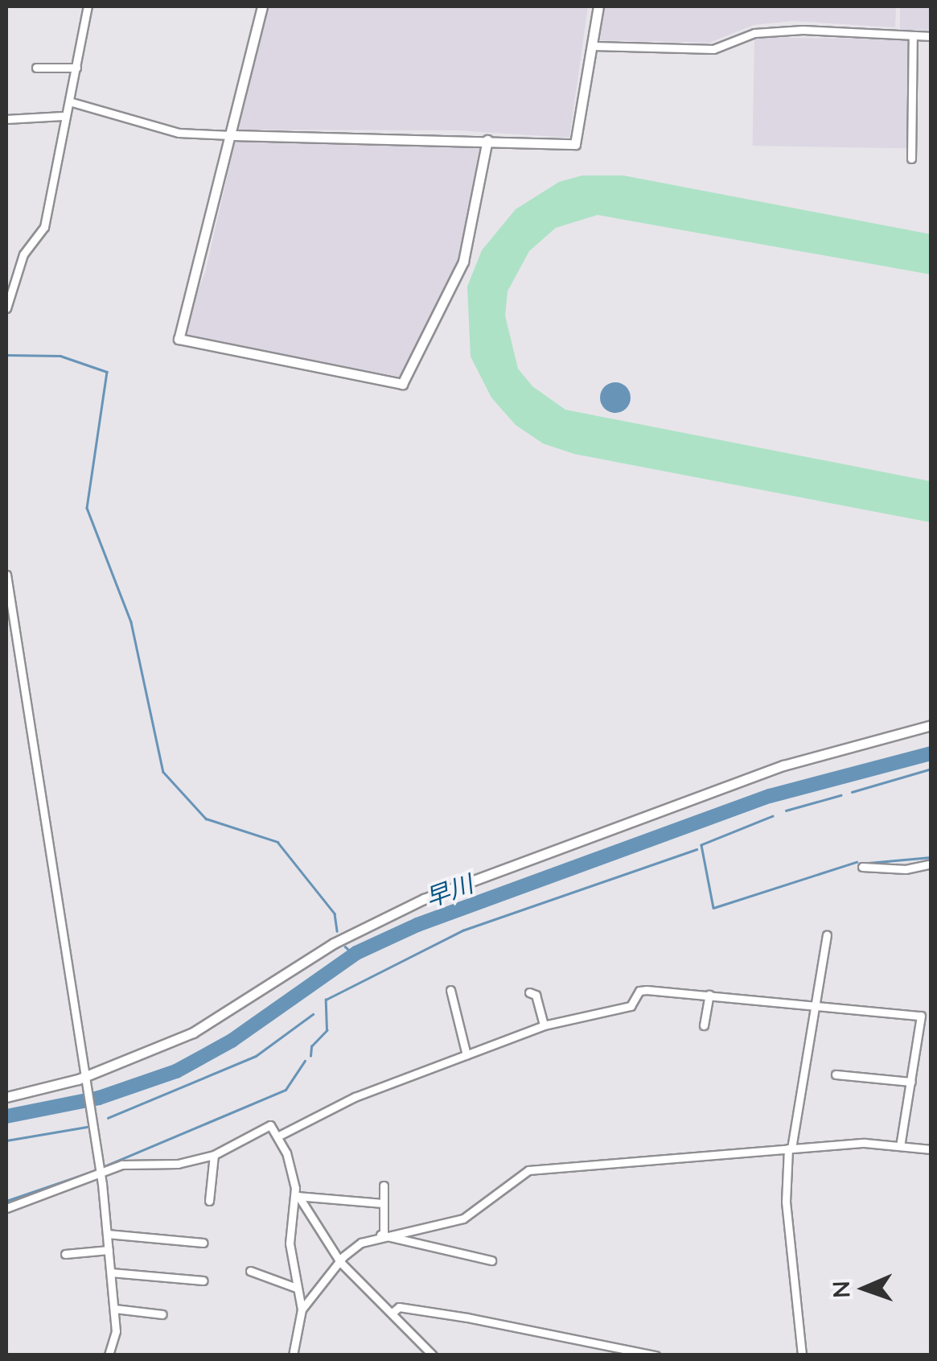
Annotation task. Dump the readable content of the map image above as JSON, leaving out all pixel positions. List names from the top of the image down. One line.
{"water":["早川"],"north":"left"}
